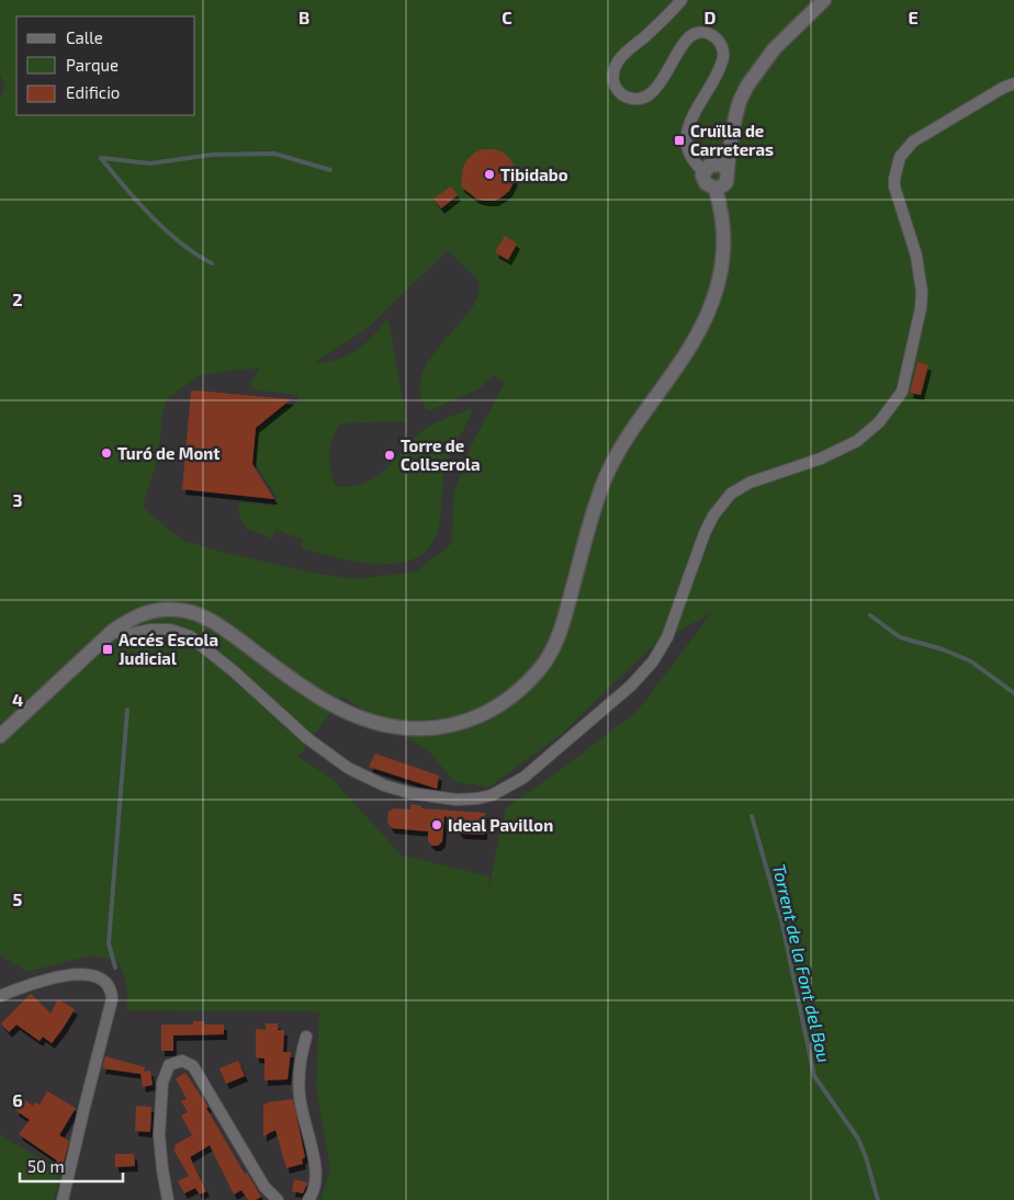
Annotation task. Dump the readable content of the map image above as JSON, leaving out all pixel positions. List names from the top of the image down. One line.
{"water":["Torrent de la Font del Bou"],"places":{"transit":["Cruïlla de Carreteras","Accés Escola Judicial"],"other":["Tibidabo","Turó de Mont","Torre de Collserola","Ideal Pavillon"]},"legend":["Calle","Parque","Edificio"],"scale_bar":"50 m","grid":{"columns":["B","C","D","E"],"rows":["2","3","4","5","6"]}}
